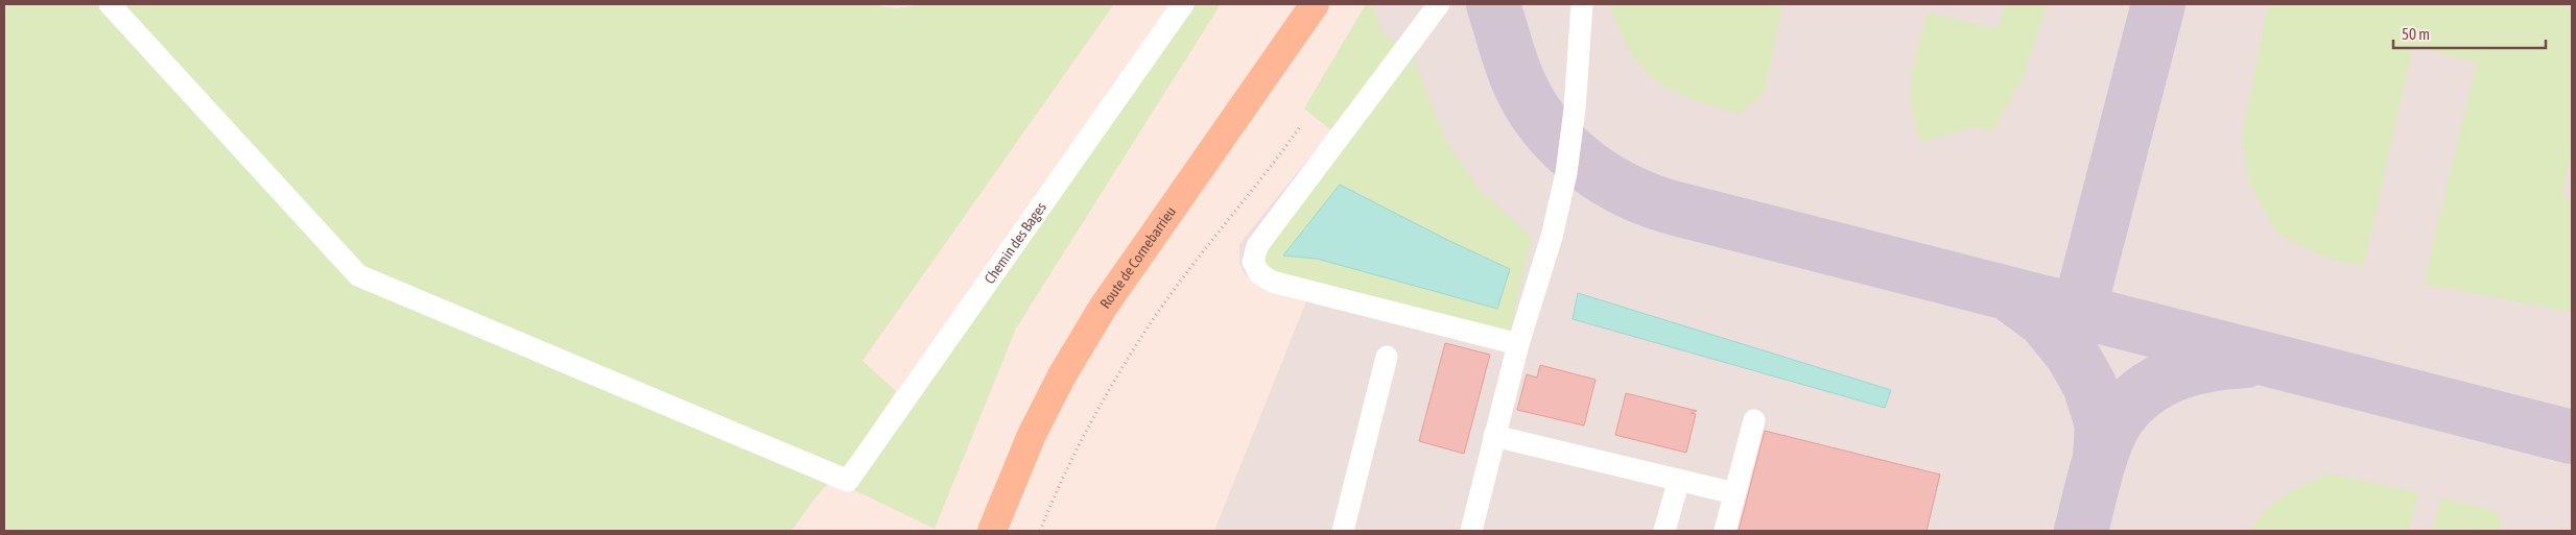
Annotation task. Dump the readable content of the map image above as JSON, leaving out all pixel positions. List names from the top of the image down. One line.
{"streets":{"main road":["Route de Cornebarrieu"],"lane":["Chemin des Bages"]},"scale_bar":"50 m"}
